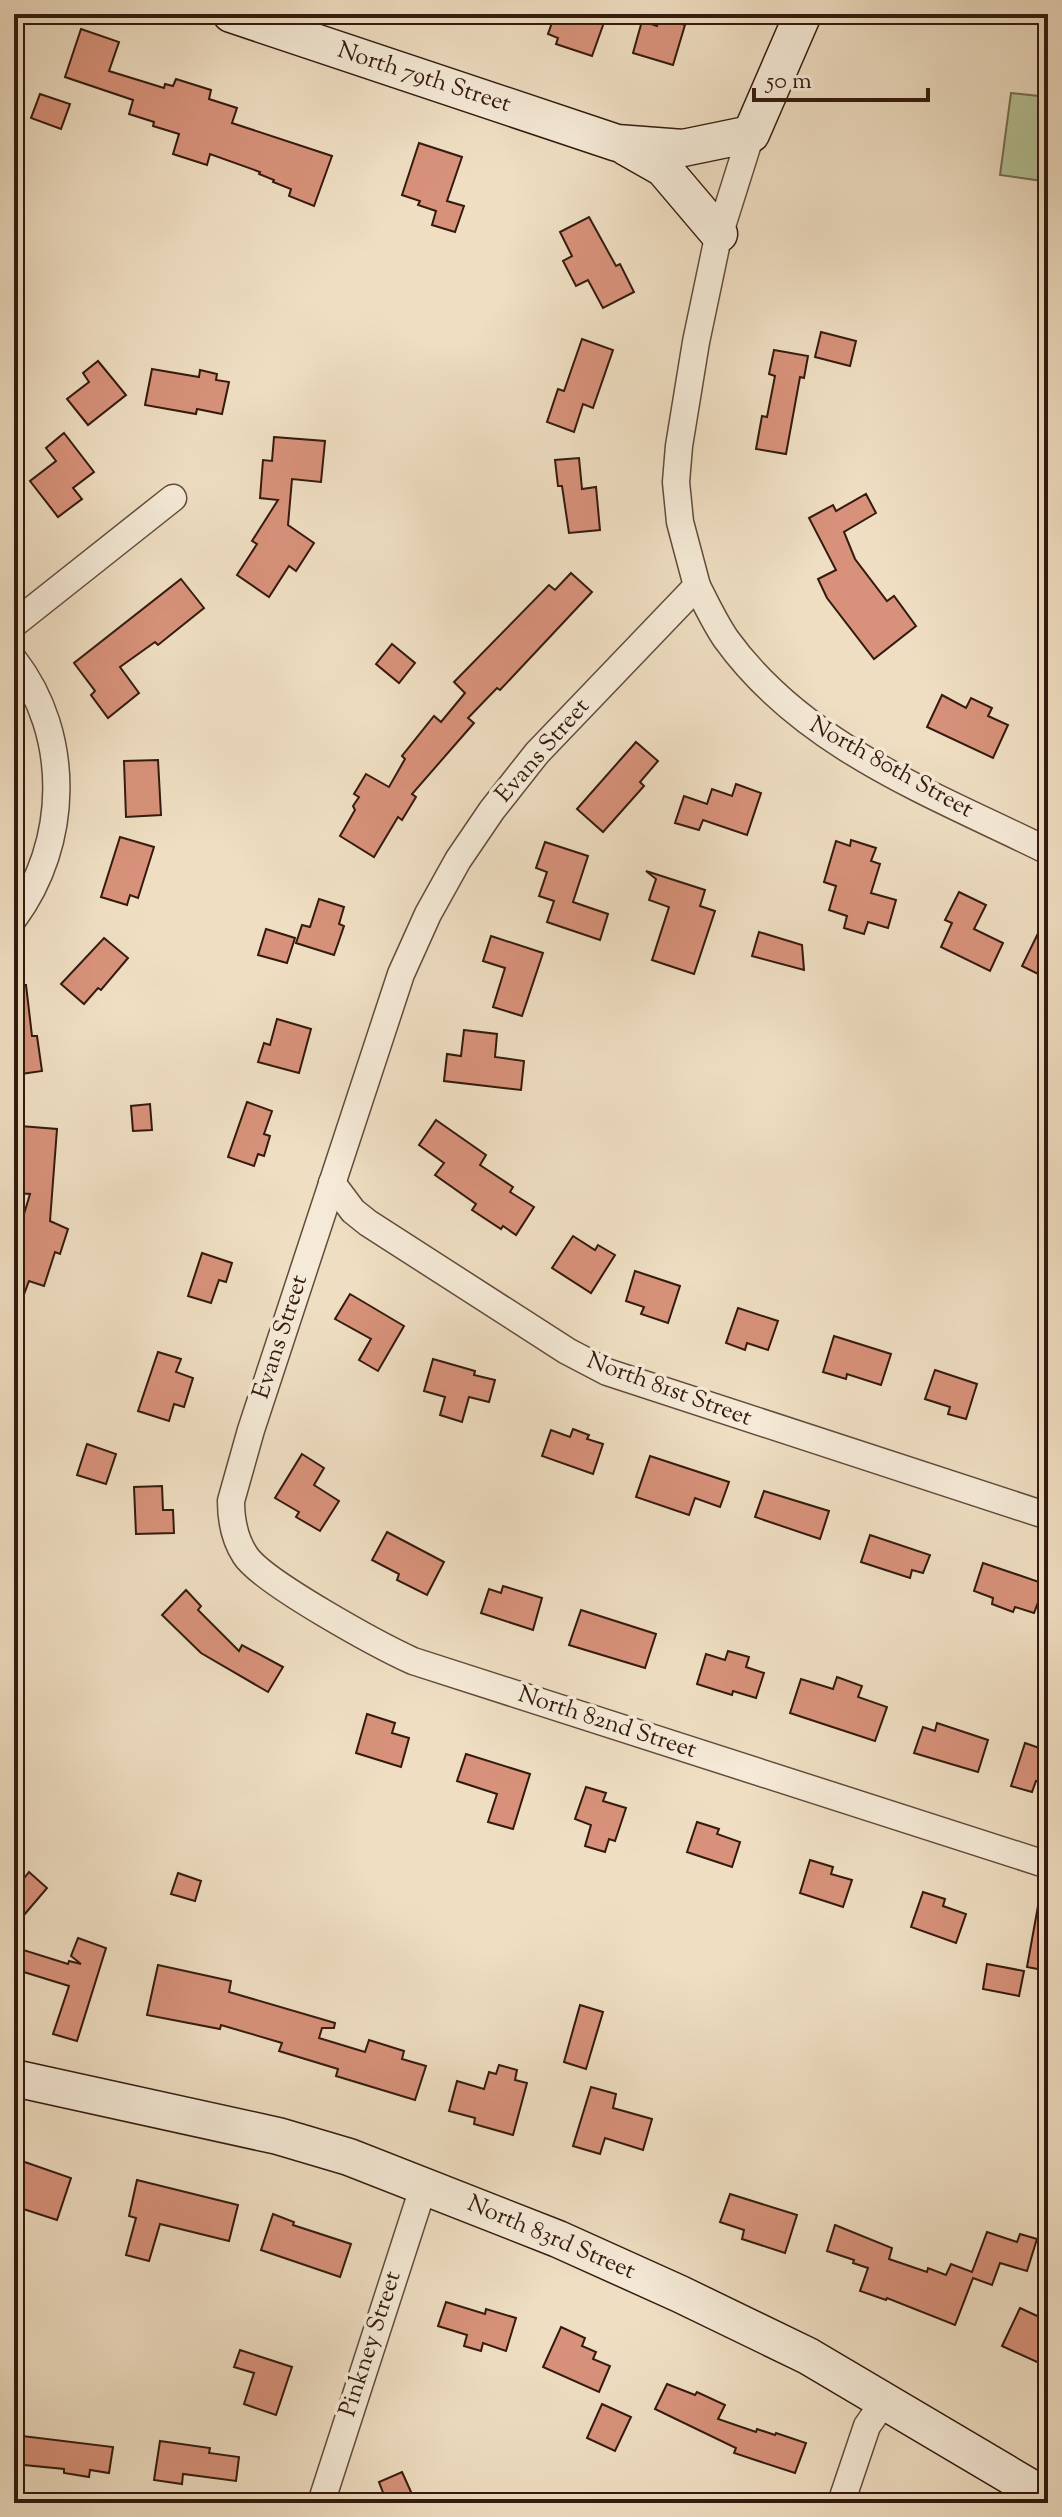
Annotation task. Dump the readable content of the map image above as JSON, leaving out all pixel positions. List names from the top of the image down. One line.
{"streets":{"street":["North 79th Street","Evans Street","North 80th Street","North 81st Street","North 82nd Street","North 83rd Street","Pinkney Street"]},"crossings":[["Evans Street","North 80th Street"],["Evans Street","North 81st Street"],["Evans Street","North 82nd Street"],["North 83rd Street","Pinkney Street"]],"scale_bar":"50 m"}
